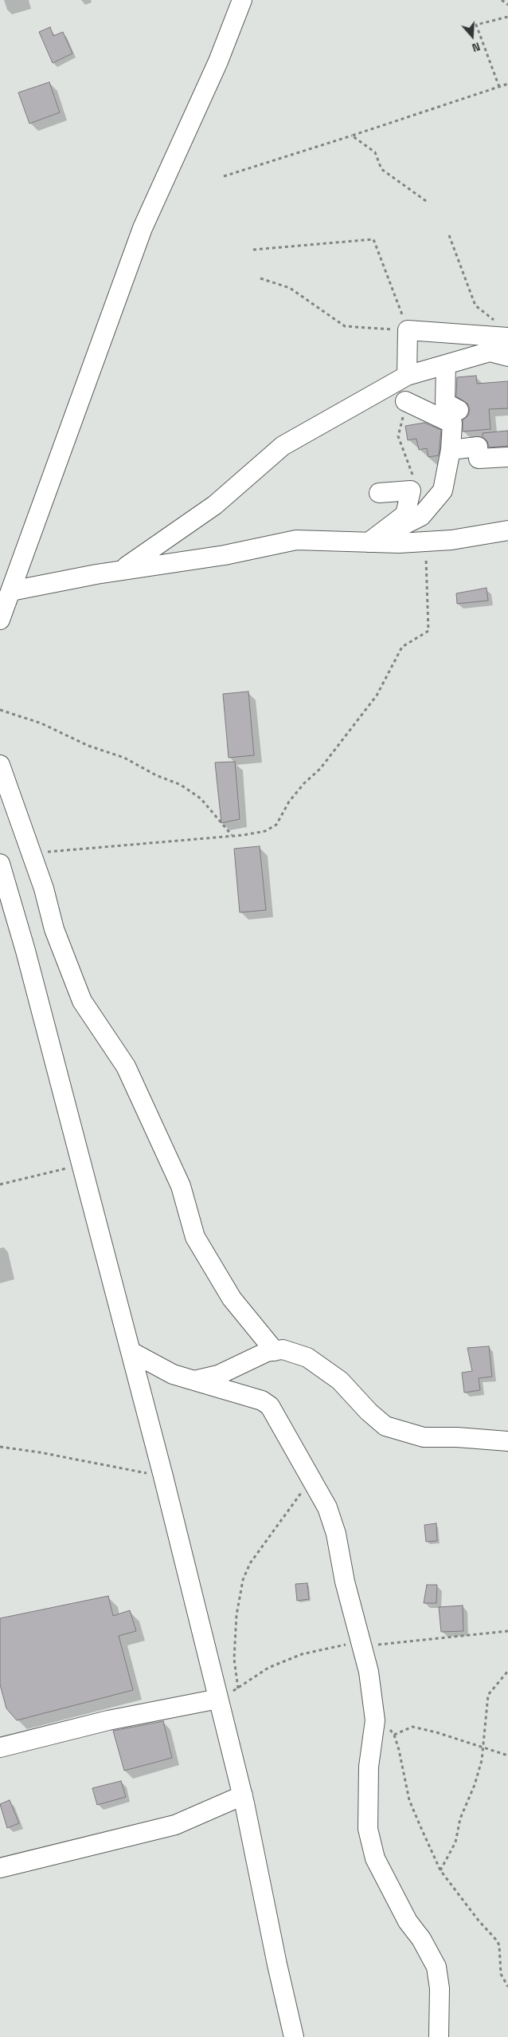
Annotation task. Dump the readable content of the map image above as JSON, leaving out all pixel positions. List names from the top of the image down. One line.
{"north":"bottom"}
